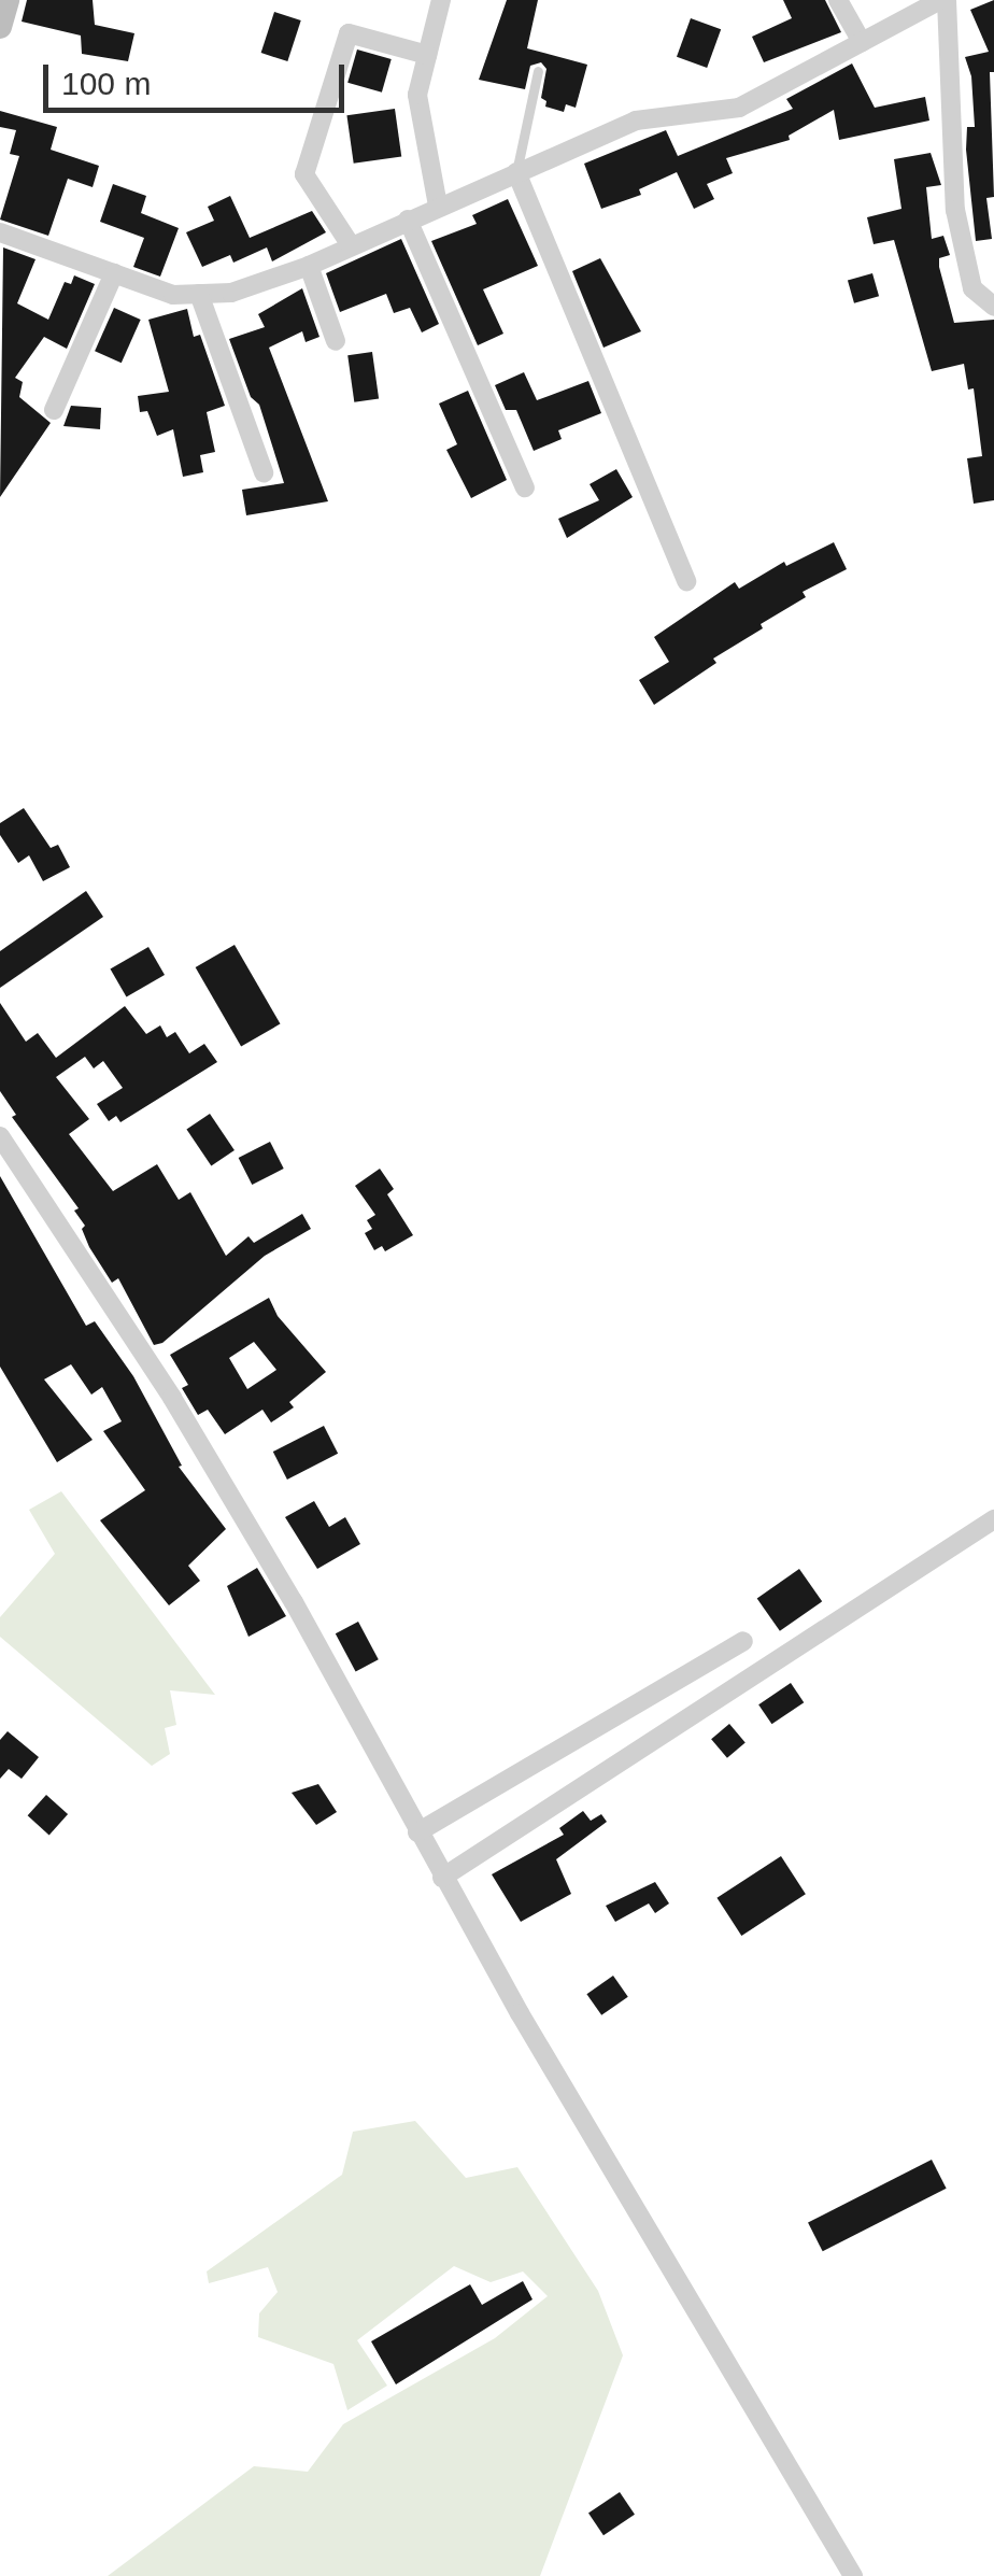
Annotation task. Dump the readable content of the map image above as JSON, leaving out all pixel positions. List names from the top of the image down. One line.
{"scale_bar":"100 m"}
